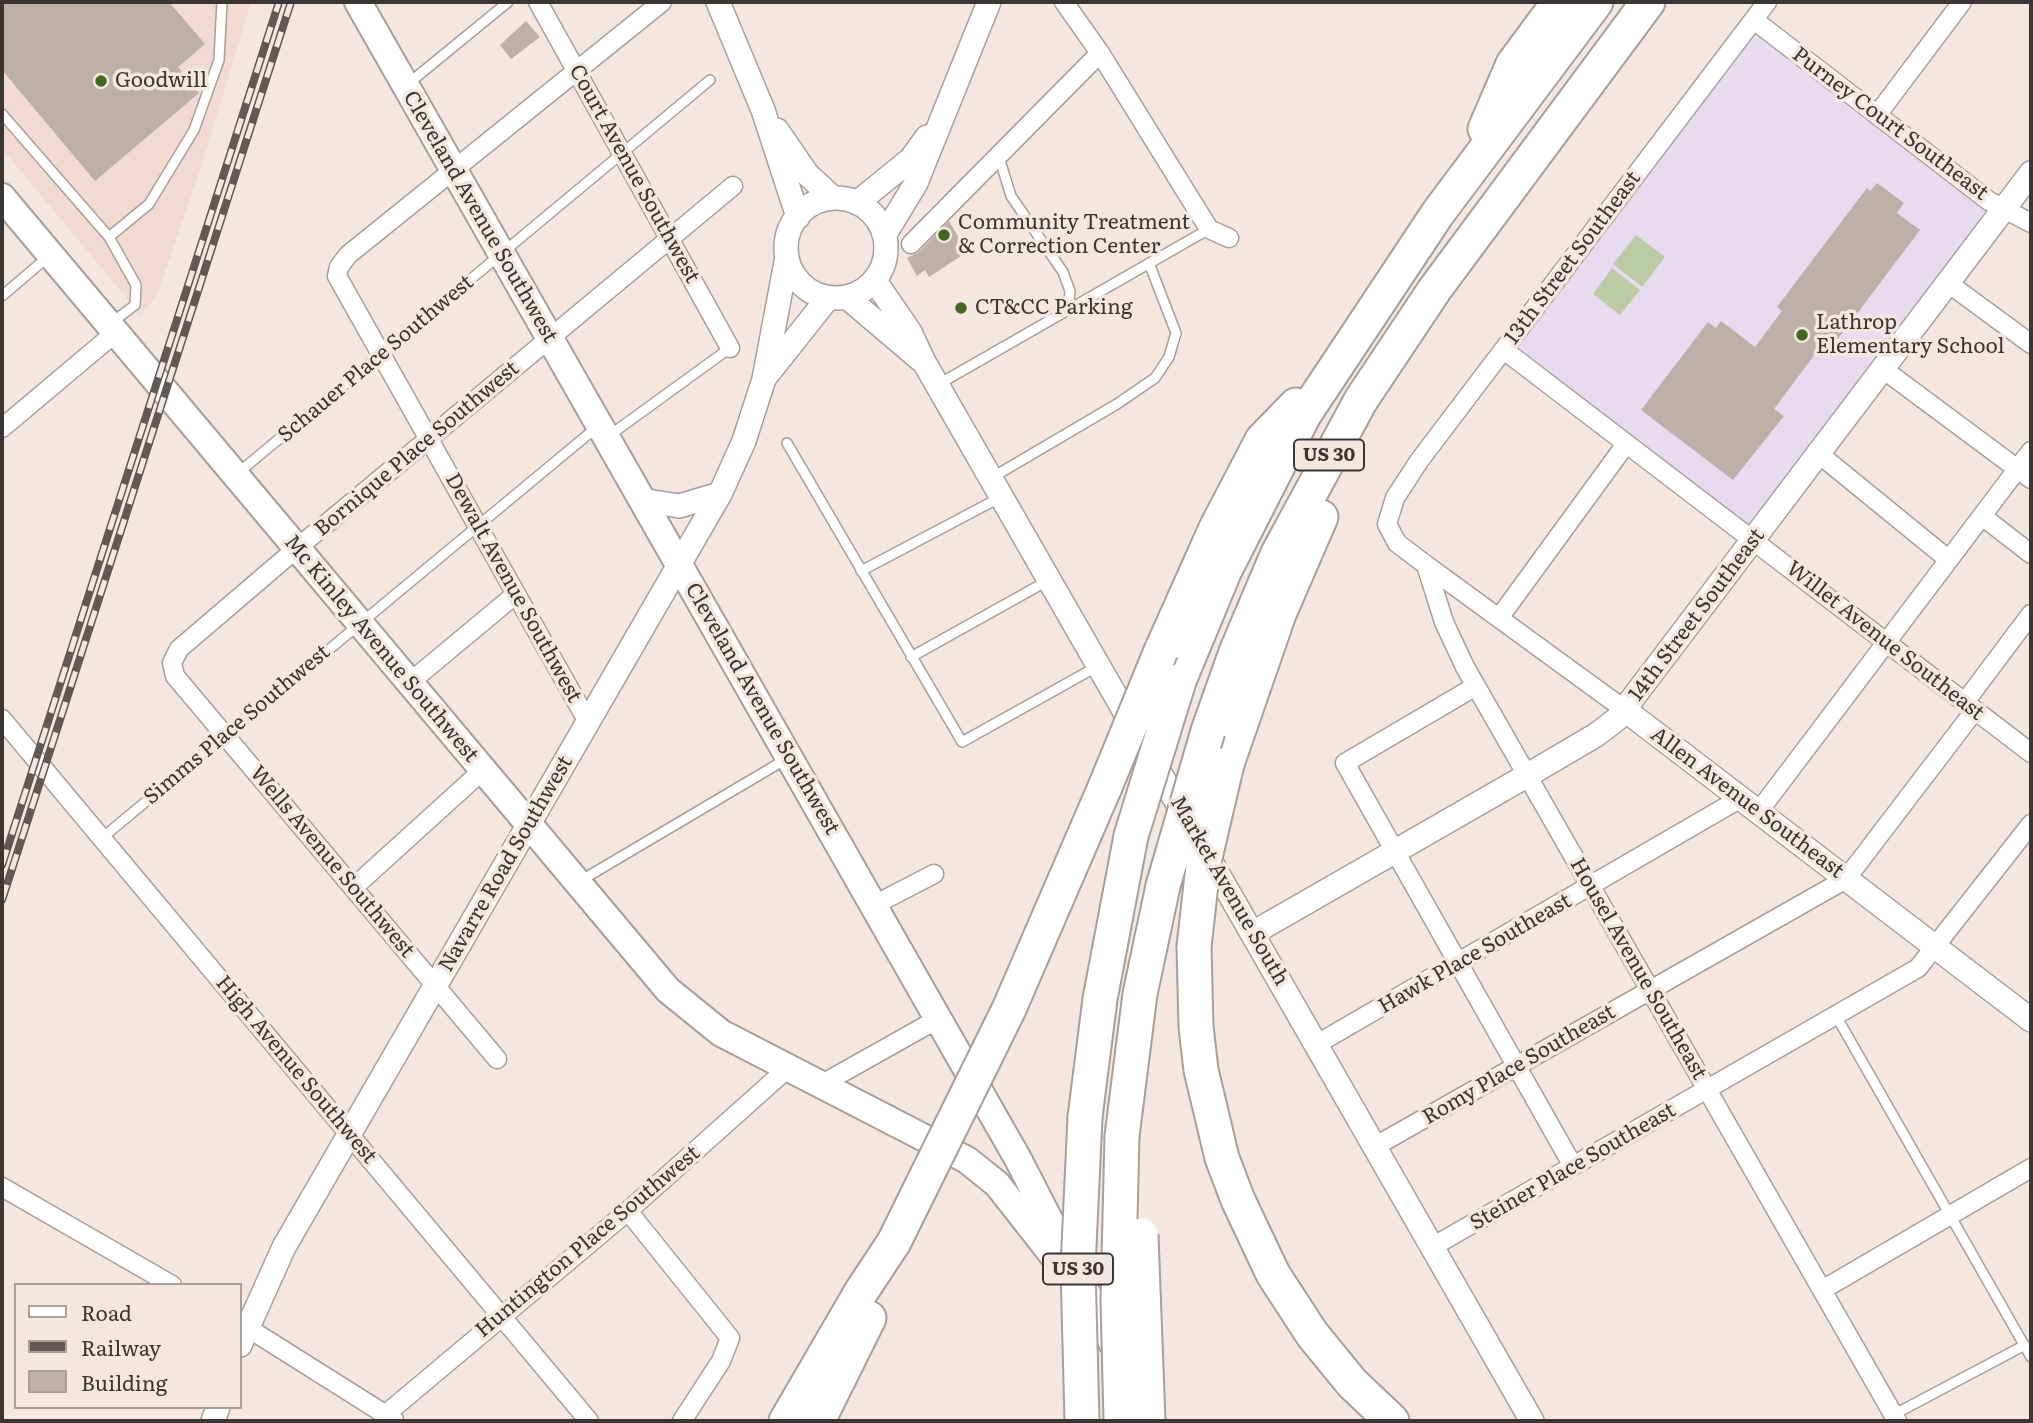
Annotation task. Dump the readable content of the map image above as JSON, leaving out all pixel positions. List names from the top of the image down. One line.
{"streets":{"highway":["US 30"],"main road":["Cleveland Avenue Southwest","Mc Kinley Avenue Southwest"],"street":["Purney Court Southeast","Court Avenue Southwest","13th Street Southeast","Bornique Place Southwest","Dewalt Avenue Southwest","14th Street Southeast","Willet Avenue Southeast","Allen Avenue Southeast","Wells Avenue Southwest","Navarre Road Southwest","Market Avenue South","Hawk Place Southeast","Housel Avenue Southeast","Romy Place Southeast","High Avenue Southwest","Steiner Place Southeast","Huntington Place Southwest"],"lane":["Schauer Place Southwest","Simms Place Southwest"]},"crossings":[["Purney Court Southeast","13th Street Southeast"],["Purney Court Southeast","14th Street Southeast"],["Court Avenue Southwest","Schauer Place Southwest"],["Court Avenue Southwest","Bornique Place Southwest"],["Court Avenue Southwest","Simms Place Southwest"],["Cleveland Avenue Southwest","Schauer Place Southwest"],["Cleveland Avenue Southwest","Bornique Place Southwest"],["Cleveland Avenue Southwest","Dewalt Avenue Southwest"],["Cleveland Avenue Southwest","Mc Kinley Avenue Southwest"],["Cleveland Avenue Southwest","Simms Place Southwest"],["Cleveland Avenue Southwest","Navarre Road Southwest"],["13th Street Southeast","Willet Avenue Southeast"],["13th Street Southeast","Allen Avenue Southeast"],["13th Street Southeast","Housel Avenue Southeast"],["Schauer Place Southwest","Dewalt Avenue Southwest"],["Schauer Place Southwest","Mc Kinley Avenue Southwest"],["Bornique Place Southwest","Dewalt Avenue Southwest"],["Bornique Place Southwest","Mc Kinley Avenue Southwest"],["Bornique Place Southwest","Wells Avenue Southwest"],["Dewalt Avenue Southwest","Simms Place Southwest"],["Dewalt Avenue Southwest","Navarre Road Southwest"],["14th Street Southeast","Willet Avenue Southeast"],["14th Street Southeast","Allen Avenue Southeast"],["14th Street Southeast","Market Avenue South"],["14th Street Southeast","Housel Avenue Southeast"],["Willet Avenue Southeast","Hawk Place Southeast"],["Mc Kinley Avenue Southwest","Simms Place Southwest"],["Mc Kinley Avenue Southwest","Navarre Road Southwest"],["Mc Kinley Avenue Southwest","Huntington Place Southwest"],["Simms Place Southwest","Wells Avenue Southwest"],["Simms Place Southwest","High Avenue Southwest"],["Allen Avenue Southeast","Hawk Place Southeast"],["Allen Avenue Southeast","Housel Avenue Southeast"],["Allen Avenue Southeast","Romy Place Southeast"],["Allen Avenue Southeast","Steiner Place Southeast"],["Wells Avenue Southwest","Navarre Road Southwest"],["Navarre Road Southwest","Market Avenue South"],["Navarre Road Southwest","High Avenue Southwest"],["Market Avenue South","Hawk Place Southeast"],["Market Avenue South","Romy Place Southeast"],["Market Avenue South","Steiner Place Southeast"],["Hawk Place Southeast","Housel Avenue Southeast"],["Housel Avenue Southeast","Romy Place Southeast"],["Housel Avenue Southeast","Steiner Place Southeast"],["High Avenue Southwest","Huntington Place Southwest"]],"places":["Goodwill","Community Treatment & Correction Center","CT&CC Parking","Lathrop Elementary School"],"legend":["Road","Railway","Building"]}
